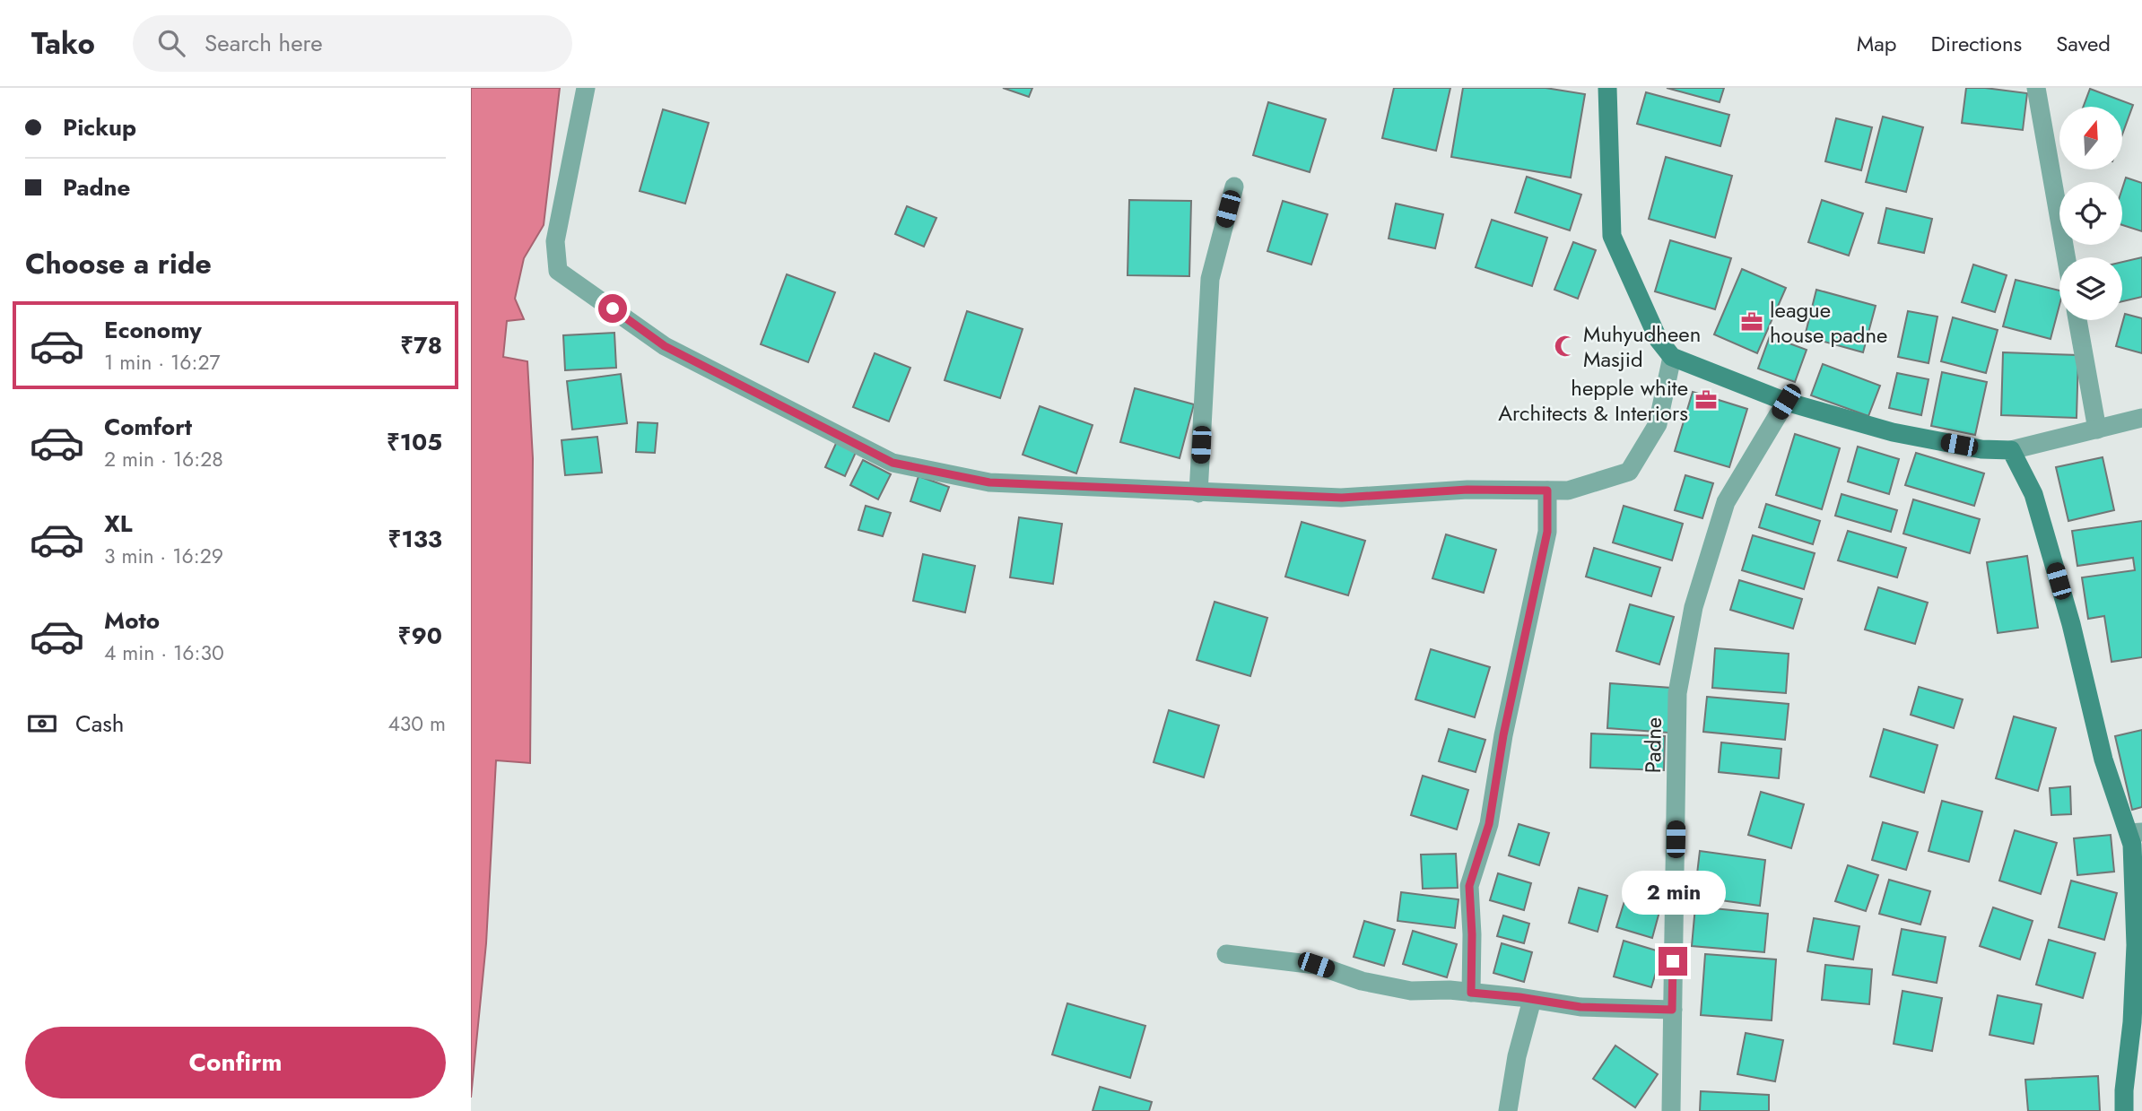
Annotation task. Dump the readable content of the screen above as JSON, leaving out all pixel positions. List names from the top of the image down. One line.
{"streets":{"street":["Padne"]},"places":{"office":["league house padne","hepple white Architects & Interiors"],"mosque":["Muhyudheen Masjid"]},"north":"top","page":{"header":"Tako","search":"Search here","nav":["Map","Directions","Saved"],"banner":["Pickup","Padne"],"heading":"Choose a ride","list":[{"name":"Economy","note":"1 min · 16:27","value":"₹78"},{"name":"Comfort","note":"2 min · 16:28","value":"₹105"},{"name":"XL","note":"3 min · 16:29","value":"₹133"},{"name":"Moto","note":"4 min · 16:30","value":"₹90"}],"pay":["Cash","430 m"],"bubble":"2 min","buttons":"Confirm"}}
